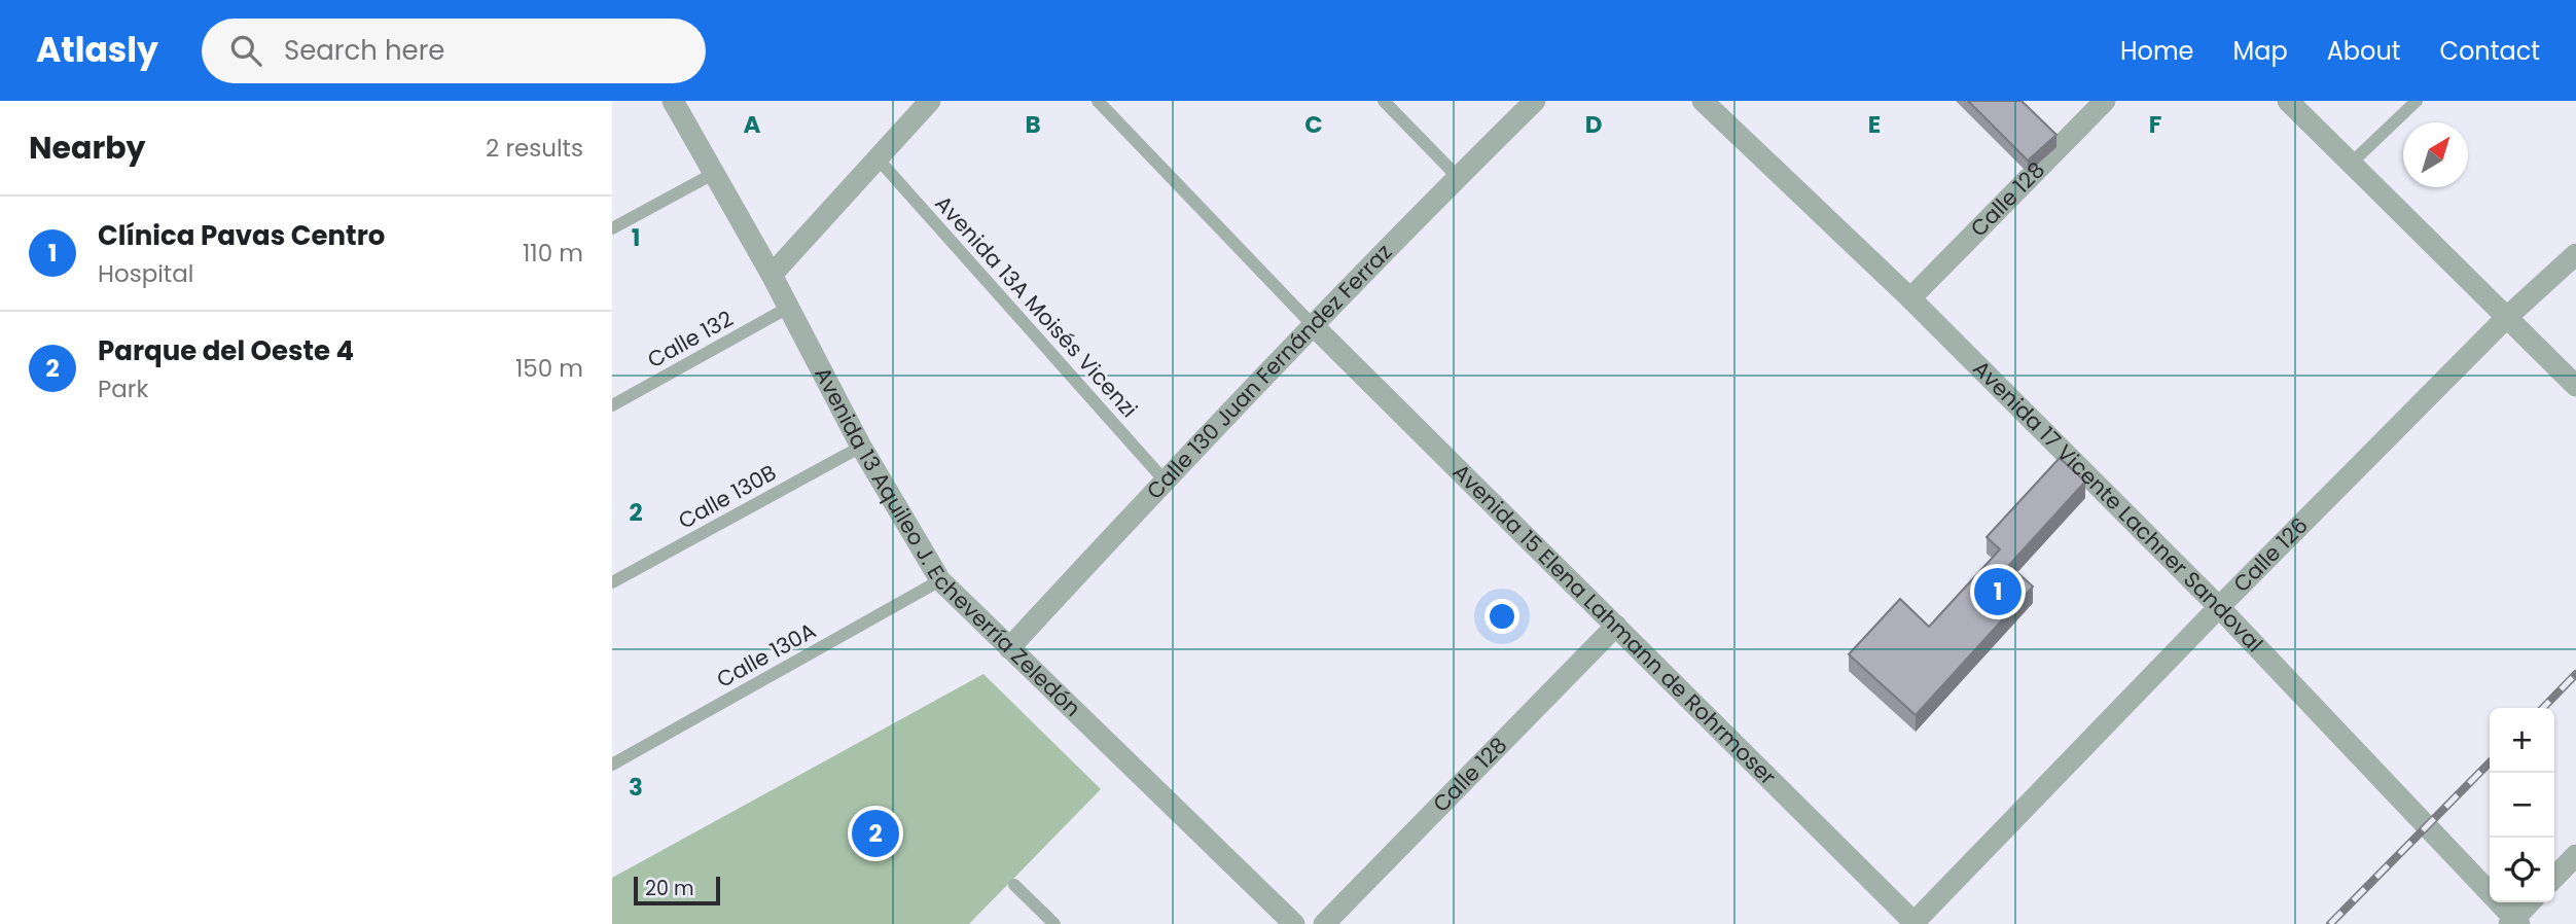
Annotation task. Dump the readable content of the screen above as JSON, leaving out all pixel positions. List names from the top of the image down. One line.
{"streets":{"street":["Calle 128","Calle 130 Juan Fernández Ferraz","Avenida 17 Vicente Lachner Sandoval","Avenida 13 Aquileo J. Echeverría Zeledón","Calle 126","Avenida 15 Elena Lahmann de Rohrmoser"],"lane":["Avenida 13A Moisés Vicenzi","Calle 132","Calle 130B","Calle 130A"]},"crossings":[["Calle 128","Avenida 17 Vicente Lachner Sandoval"],["Calle 128","Avenida 15 Elena Lahmann de Rohrmoser"],["Avenida 13A Moisés Vicenzi","Calle 130 Juan Fernández Ferraz"],["Calle 132","Avenida 13 Aquileo J. Echeverría Zeledón"],["Calle 130 Juan Fernández Ferraz","Avenida 13 Aquileo J. Echeverría Zeledón"],["Calle 130 Juan Fernández Ferraz","Avenida 15 Elena Lahmann de Rohrmoser"],["Calle 130B","Avenida 13 Aquileo J. Echeverría Zeledón"],["Avenida 17 Vicente Lachner Sandoval","Calle 126"],["Avenida 13 Aquileo J. Echeverría Zeledón","Calle 130A"],["Calle 126","Avenida 15 Elena Lahmann de Rohrmoser"]],"scale_bar":"20 m","north":"top right","page":{"header":"Atlasly","search":"Search here","nav":["Home","Map","About","Contact"],"heading":["Nearby","2 results"],"list":[{"mark":"1","name":"Clínica Pavas Centro","note":"Hospital","value":"110 m"},{"mark":"2","name":"Parque del Oeste 4","note":"Park","value":"150 m"}],"pins":["1","2"],"map_buttons":["+","−"],"scale":"20 m"},"grid":{"columns":["A","B","C","D","E","F"],"rows":["1","2","3"]}}
